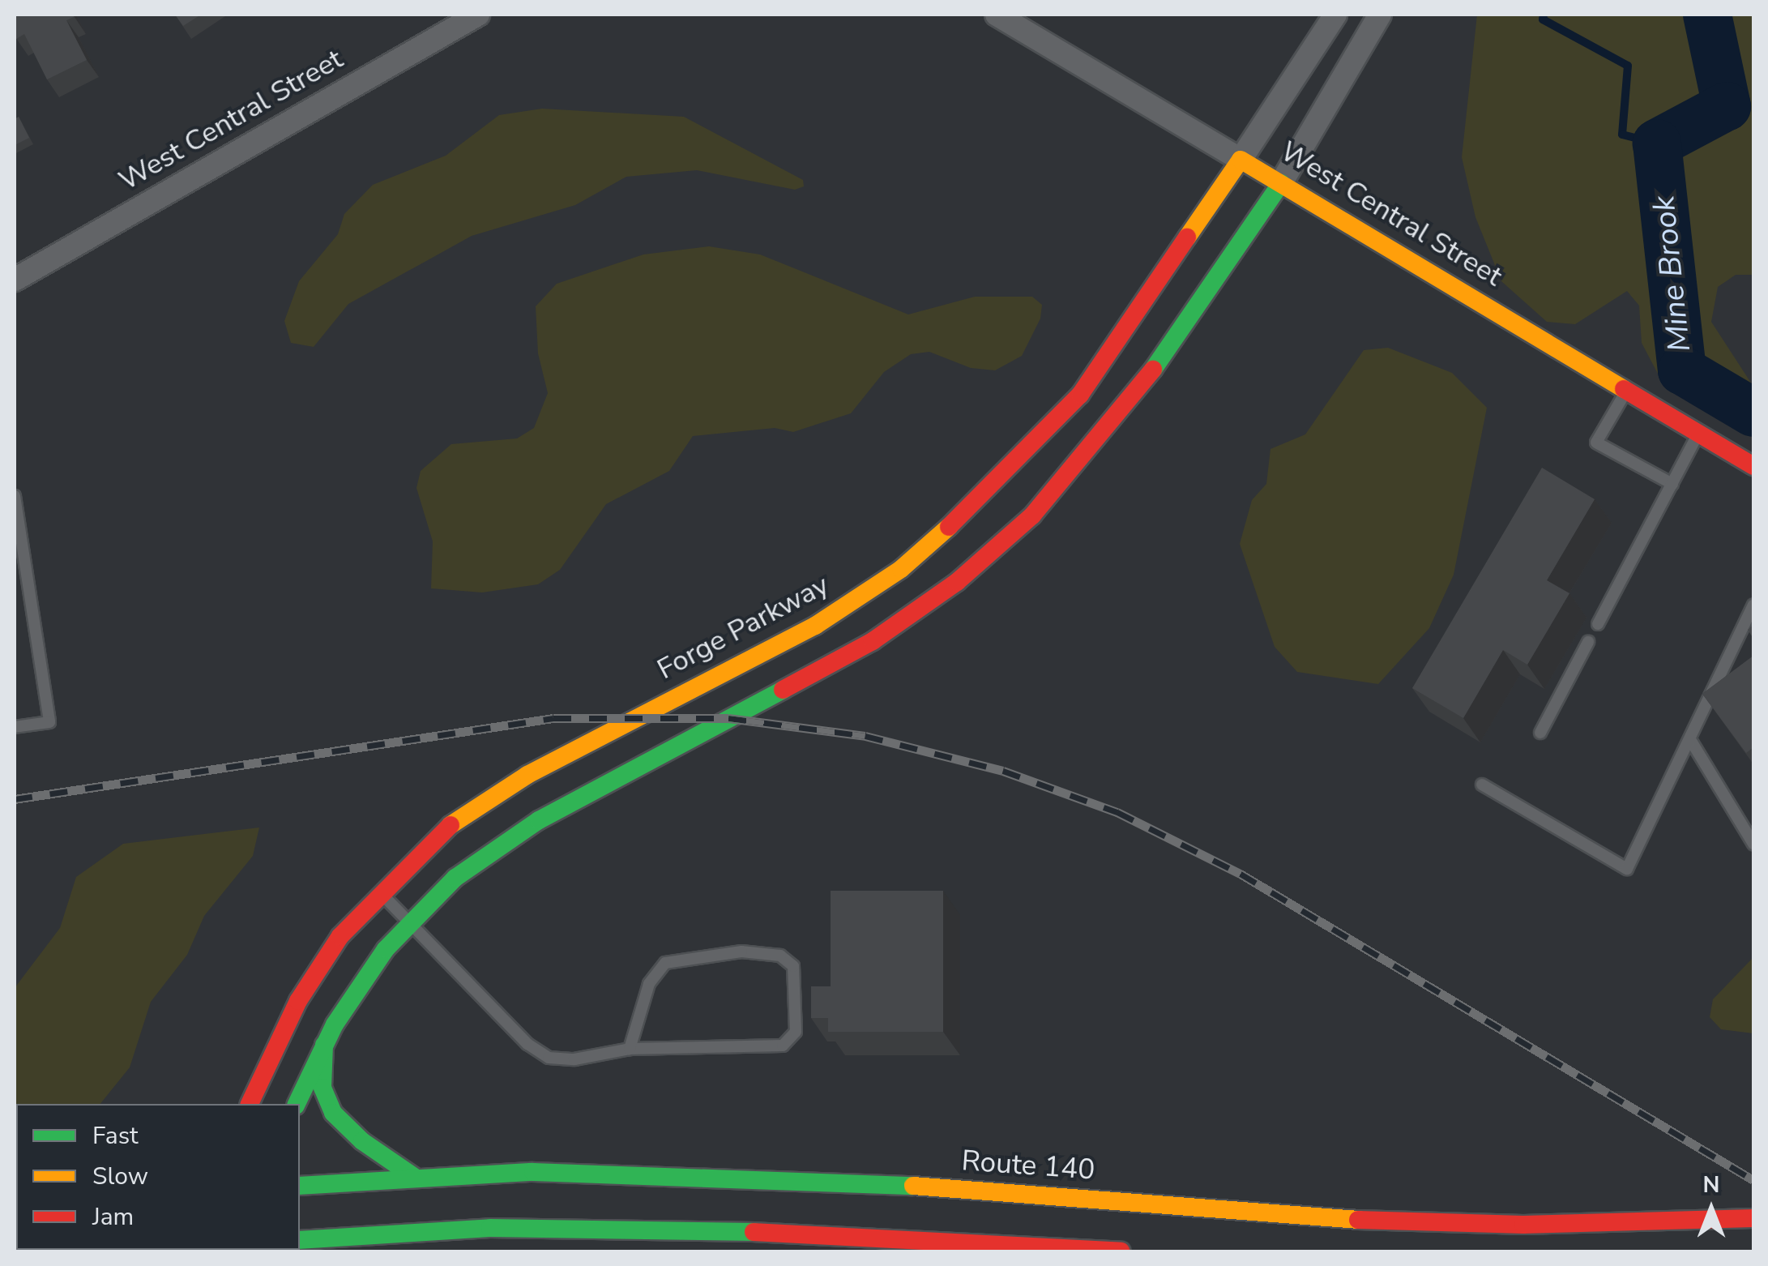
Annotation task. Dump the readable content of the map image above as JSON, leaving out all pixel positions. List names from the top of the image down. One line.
{"streets":{"street":["West Central Street","Forge Parkway","Route 140"]},"crossings":[["West Central Street","Forge Parkway"]],"water":["Mine Brook"],"legend":["Fast","Slow","Jam"],"north":"top"}
